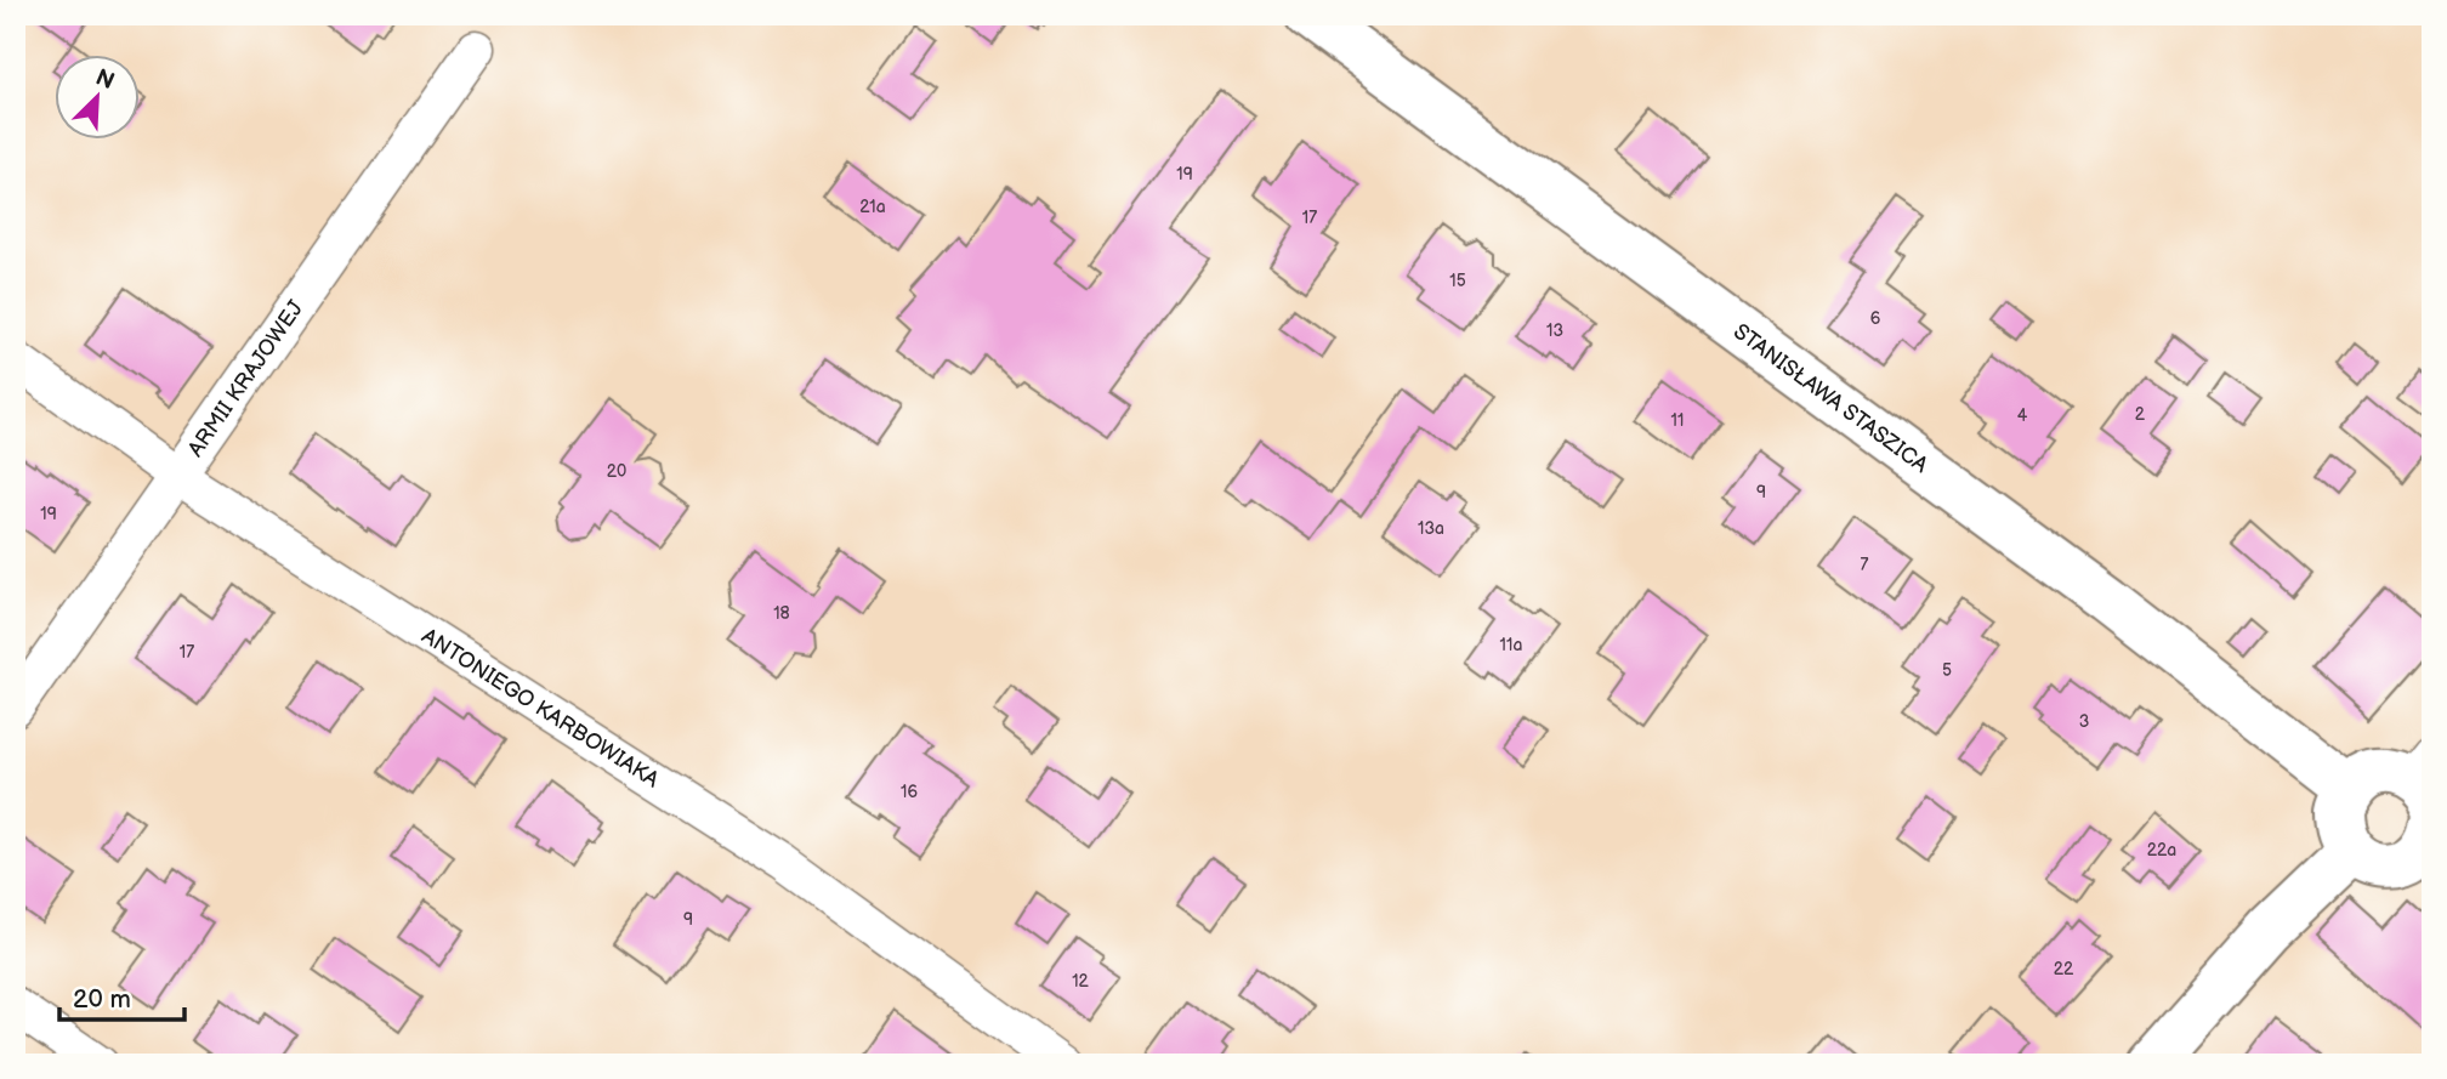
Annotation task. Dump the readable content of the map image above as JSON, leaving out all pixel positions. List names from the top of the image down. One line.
{"streets":{"street":["ARMII KRAJOWEJ","STANISŁAWA STASZICA","ANTONIEGO KARBOWIAKA"]},"crossings":[["ARMII KRAJOWEJ","ANTONIEGO KARBOWIAKA"]],"house_numbers":["19","21a","17","15","6","13","2","4","11","20","9","19","13a","7","18","11a","17","5","3","16","22a","9","22","12"],"scale_bar":"20 m","north":"top right"}
